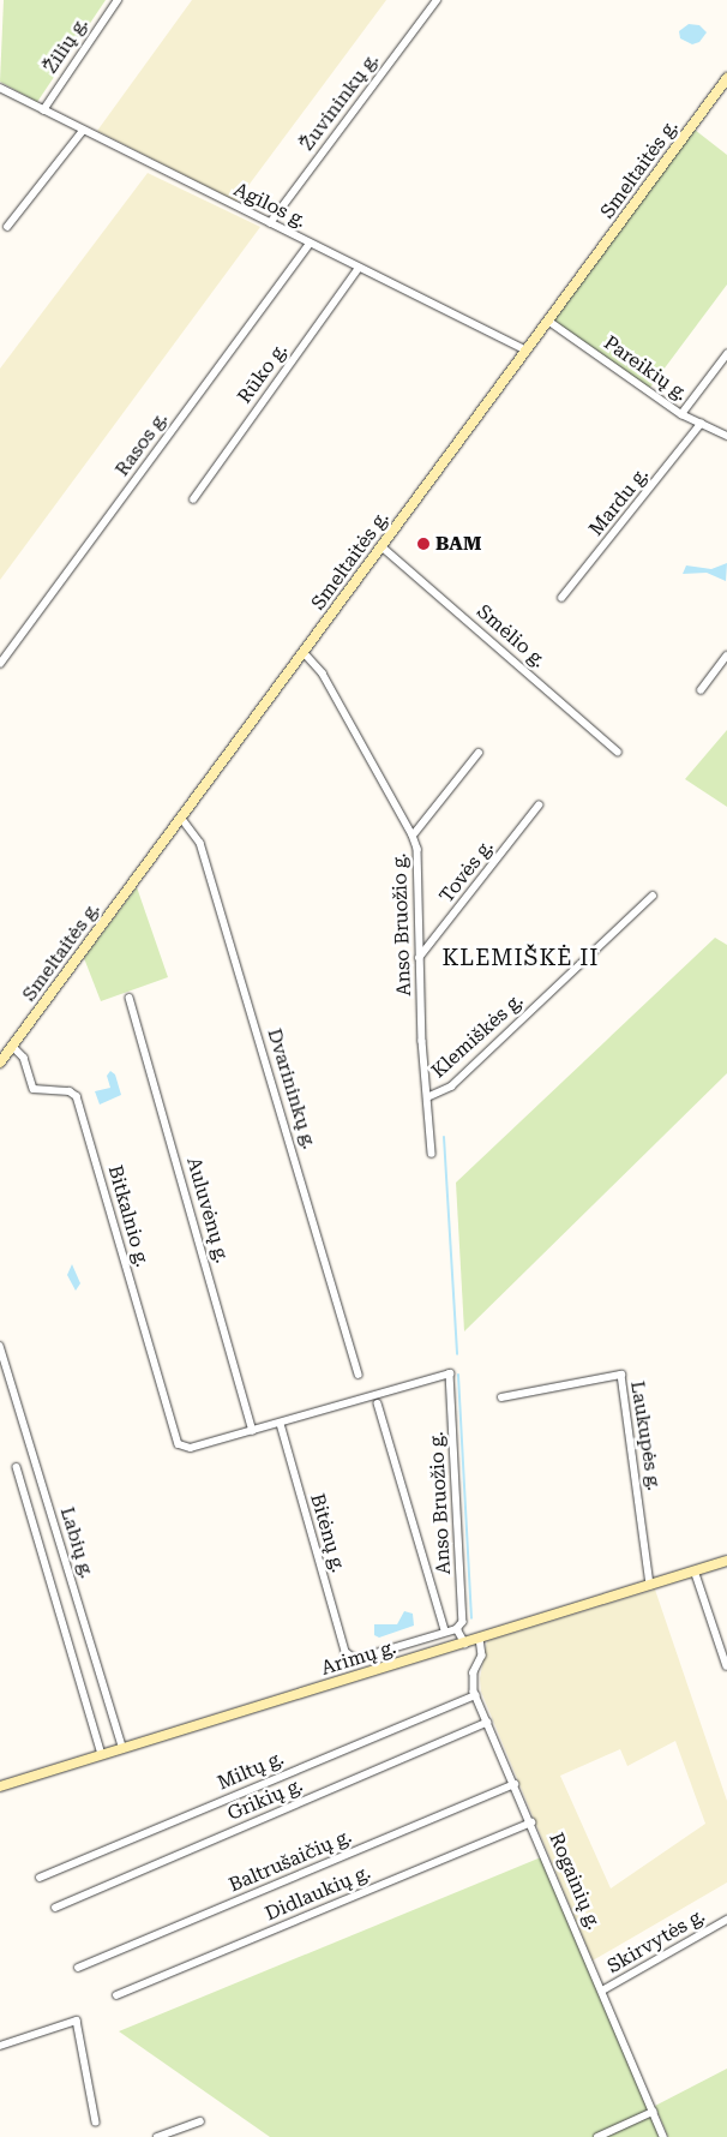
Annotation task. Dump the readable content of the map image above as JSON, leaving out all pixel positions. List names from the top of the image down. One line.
{"streets":{"main road":["Smeltaitės g.","Arimų g."],"street":["Žilių g.","Žuvininkų g.","Agilos g.","Pareikių g.","Rūko g.","Rasos g.","Mardu g.","Smėlio g.","Tovės g.","Anso Bruožio g.","Klemiškės g.","Dvarininkų g.","Auluvėnų g.","Bitkalnio g.","Laukupės g.","Bitėnų g.","Labių g.","Miltų g.","Grikių g.","Baltrušaičių g.","Rogainių g.","Didlaukių g.","Skirvytės g."]},"crossings":[["Žilių g.","Agilos g."],["Žuvininkų g.","Agilos g."],["Smeltaitės g.","Agilos g."],["Smeltaitės g.","Pareikių g."],["Smeltaitės g.","Smėlio g."],["Smeltaitės g.","Anso Bruožio g."],["Smeltaitės g.","Dvarininkų g."],["Smeltaitės g.","Bitkalnio g."],["Agilos g.","Rūko g."],["Agilos g.","Rasos g."],["Pareikių g.","Mardu g."],["Tovės g.","Anso Bruožio g."],["Anso Bruožio g.","Klemiškės g."],["Anso Bruožio g.","Bitėnų g."],["Auluvėnų g.","Bitkalnio g."],["Laukupės g.","Arimų g."],["Labių g.","Arimų g."],["Arimų g.","Rogainių g."],["Miltų g.","Rogainių g."],["Grikių g.","Rogainių g."],["Baltrušaičių g.","Rogainių g."],["Rogainių g.","Didlaukių g."],["Rogainių g.","Skirvytės g."]],"districts":["KLEMIŠKĖ II"],"places":["BAM"]}
